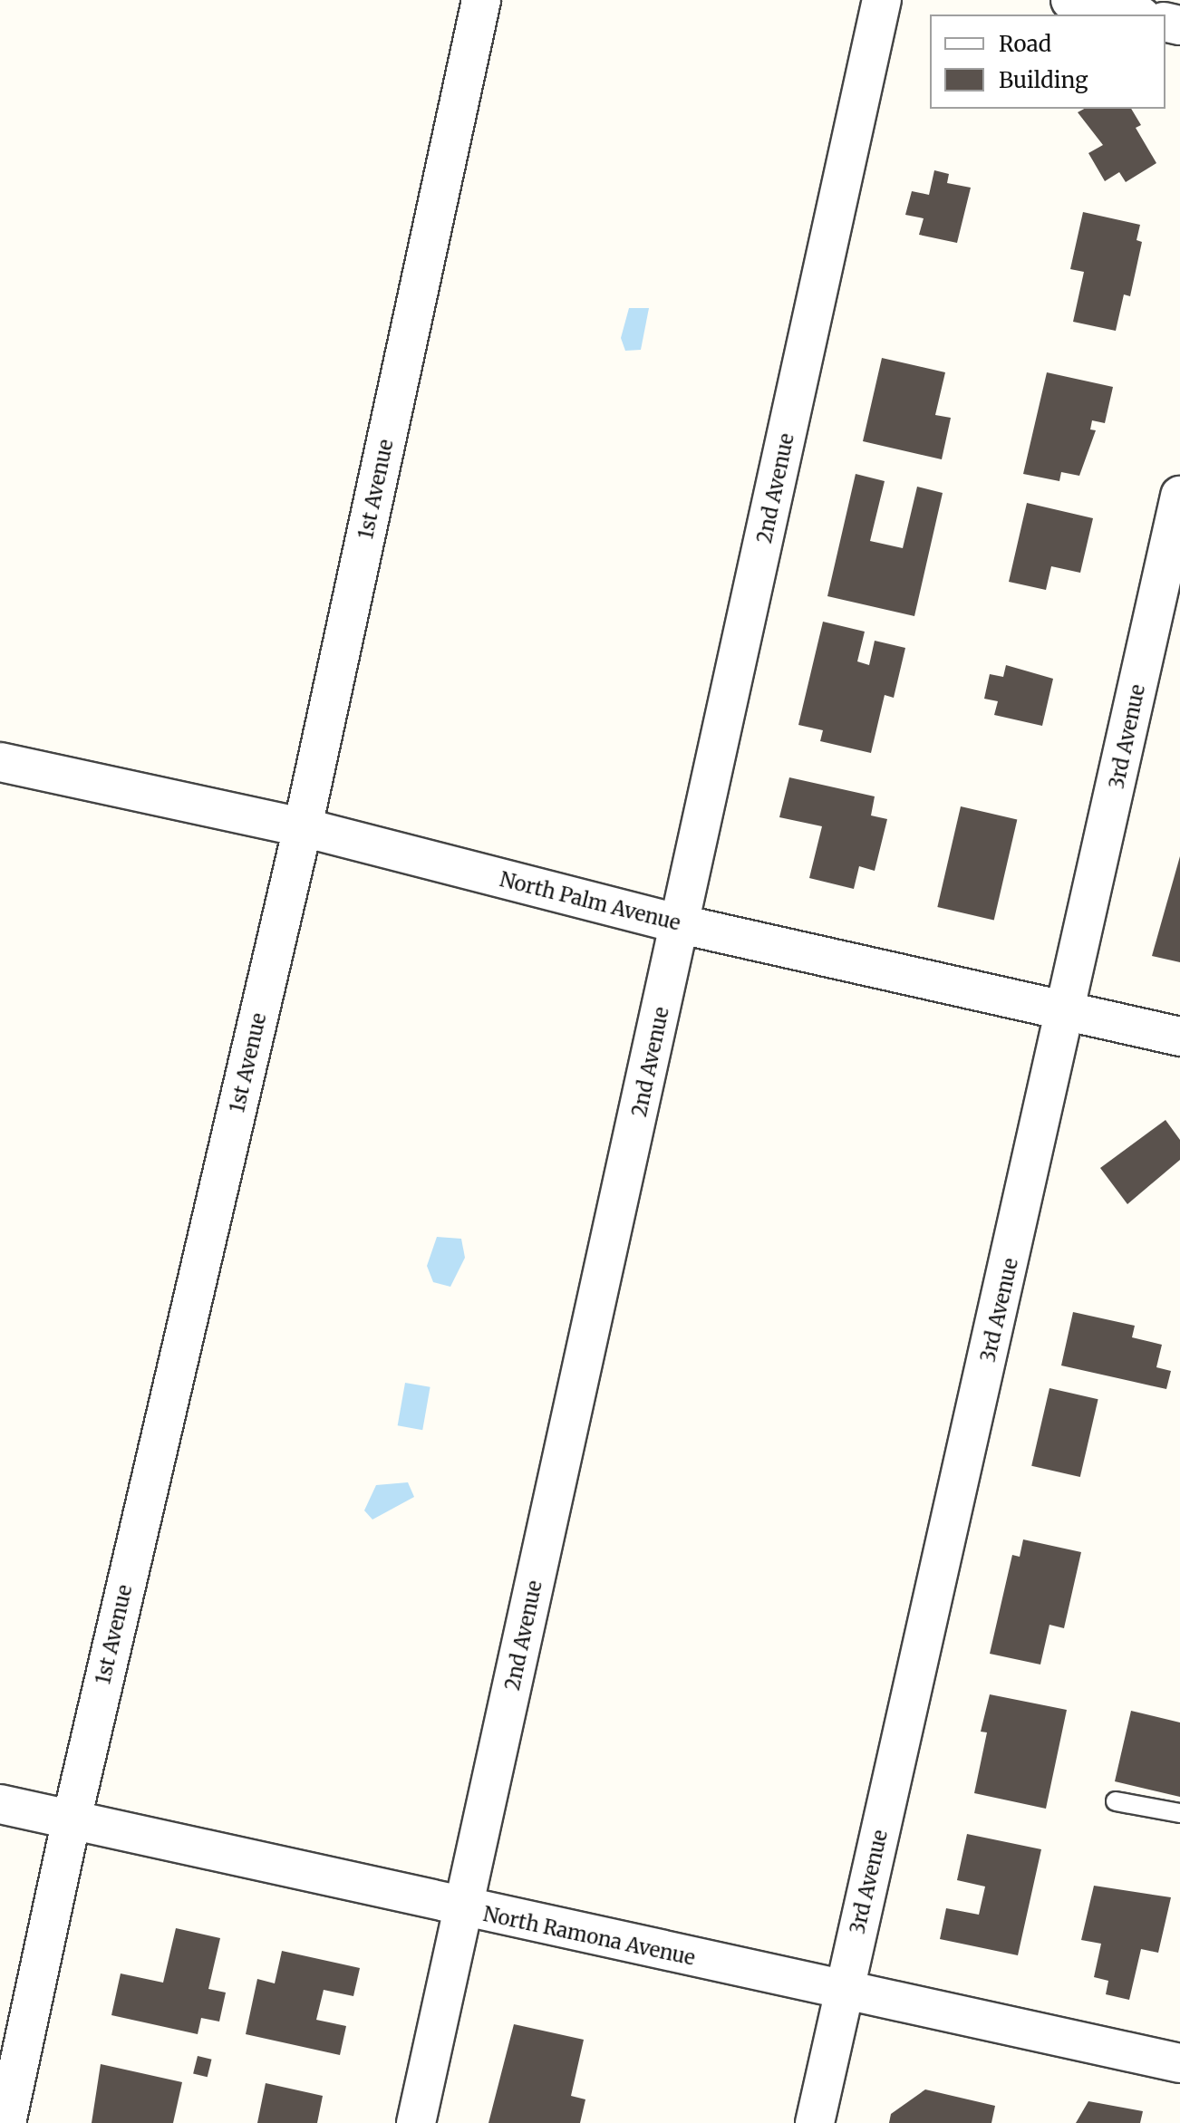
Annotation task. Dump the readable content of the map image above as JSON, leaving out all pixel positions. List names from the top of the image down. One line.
{"streets":{"street":["2nd Avenue","1st Avenue","3rd Avenue","North Palm Avenue","North Ramona Avenue"]},"crossings":[["2nd Avenue","North Palm Avenue"],["2nd Avenue","North Ramona Avenue"],["1st Avenue","North Palm Avenue"],["1st Avenue","North Ramona Avenue"],["3rd Avenue","North Palm Avenue"],["3rd Avenue","North Ramona Avenue"]],"legend":["Road","Building"]}
